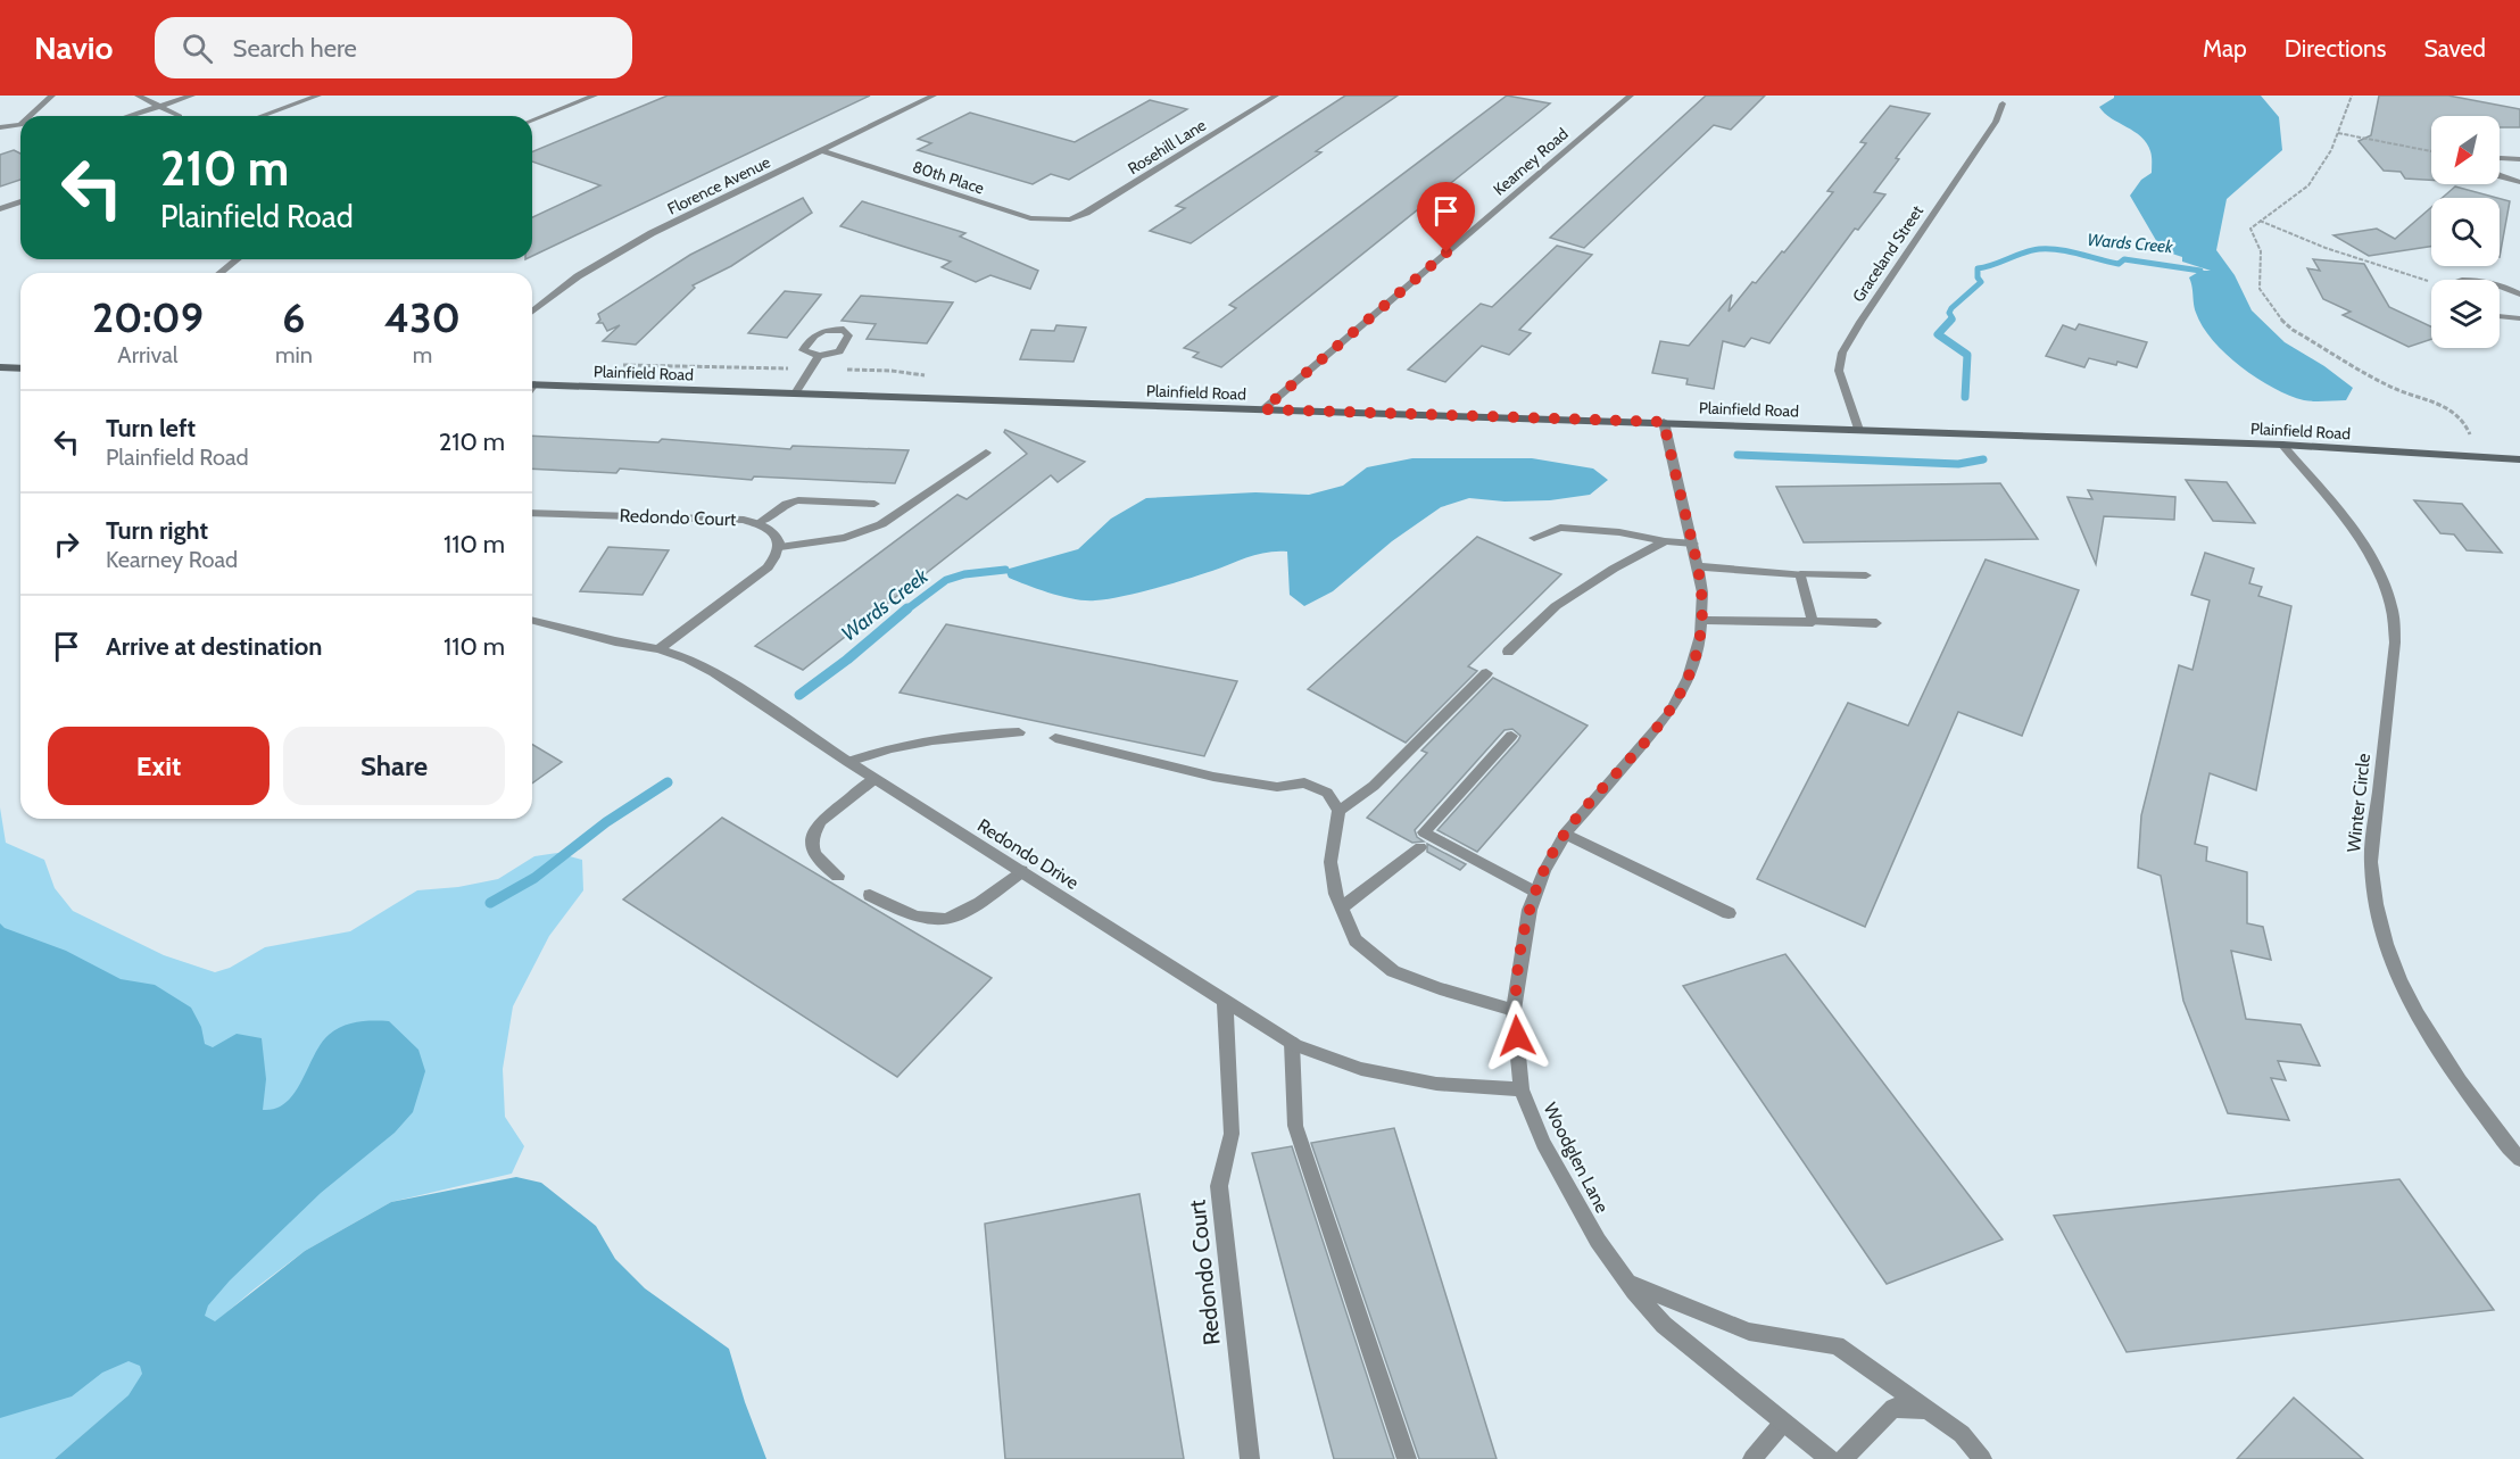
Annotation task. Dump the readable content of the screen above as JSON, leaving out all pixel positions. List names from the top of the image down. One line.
{"streets":{"main road":["Plainfield Road"],"street":["Rosehill Lane","Kearney Road","80th Place","Florence Avenue","Graceland Street","Redondo Court","Winter Circle","Redondo Drive","Woodglen Lane"]},"crossings":[["Rosehill Lane","80th Place"],["Kearney Road","Plainfield Road"],["80th Place","Florence Avenue"],["Graceland Street","Plainfield Road"],["Plainfield Road","Winter Circle"],["Plainfield Road","Woodglen Lane"],["Redondo Court","Redondo Drive"],["Redondo Drive","Woodglen Lane"]],"water":["Wards Creek"],"north":"bottom left","page":{"header":"Navio","search":"Search here","nav":["Map","Directions","Saved"],"turn":["210 m","Plainfield Road"],"eta":["20:09","Arrival","6","min","430","m"],"list":[{"name":"Turn left","note":"Plainfield Road","value":"210 m"},{"name":"Turn right","note":"Kearney Road","value":"110 m"},{"name":"Arrive at destination","value":"110 m"}],"buttons":["Exit","Share"]}}
